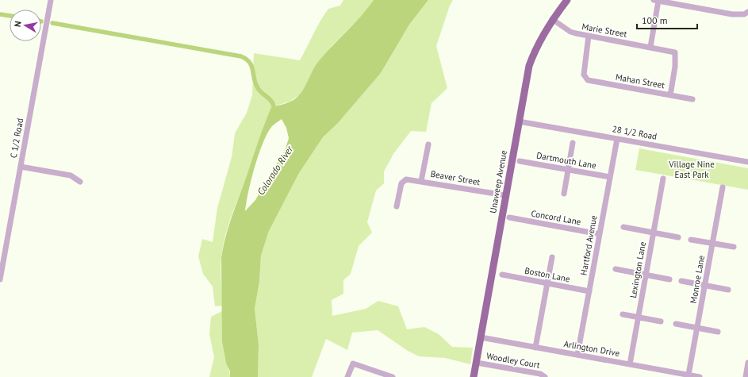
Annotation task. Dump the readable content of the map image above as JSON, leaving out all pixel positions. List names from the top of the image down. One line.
{"streets":{"main road":["Unaweep Avenue"],"street":["Marie Street","Mahan Street","28 1/2 Road","C 1/2 Road","Dartmouth Lane","Beaver Street","Concord Lane","Hartford Avenue","Lexington Lane","Boston Lane","Monroe Lane","Arlington Drive","Woodley Court"]},"crossings":[["Marie Street","Mahan Street"],["Marie Street","Unaweep Avenue"],["28 1/2 Road","Unaweep Avenue"],["28 1/2 Road","Hartford Avenue"],["Dartmouth Lane","Hartford Avenue"],["Beaver Street","Unaweep Avenue"],["Unaweep Avenue","Arlington Drive"],["Unaweep Avenue","Woodley Court"],["Concord Lane","Hartford Avenue"],["Hartford Avenue","Boston Lane"],["Hartford Avenue","Arlington Drive"],["Lexington Lane","Arlington Drive"],["Monroe Lane","Arlington Drive"]],"water":["Colorado River"],"parks":["Village Nine East Park"],"scale_bar":"100 m","north":"left"}
